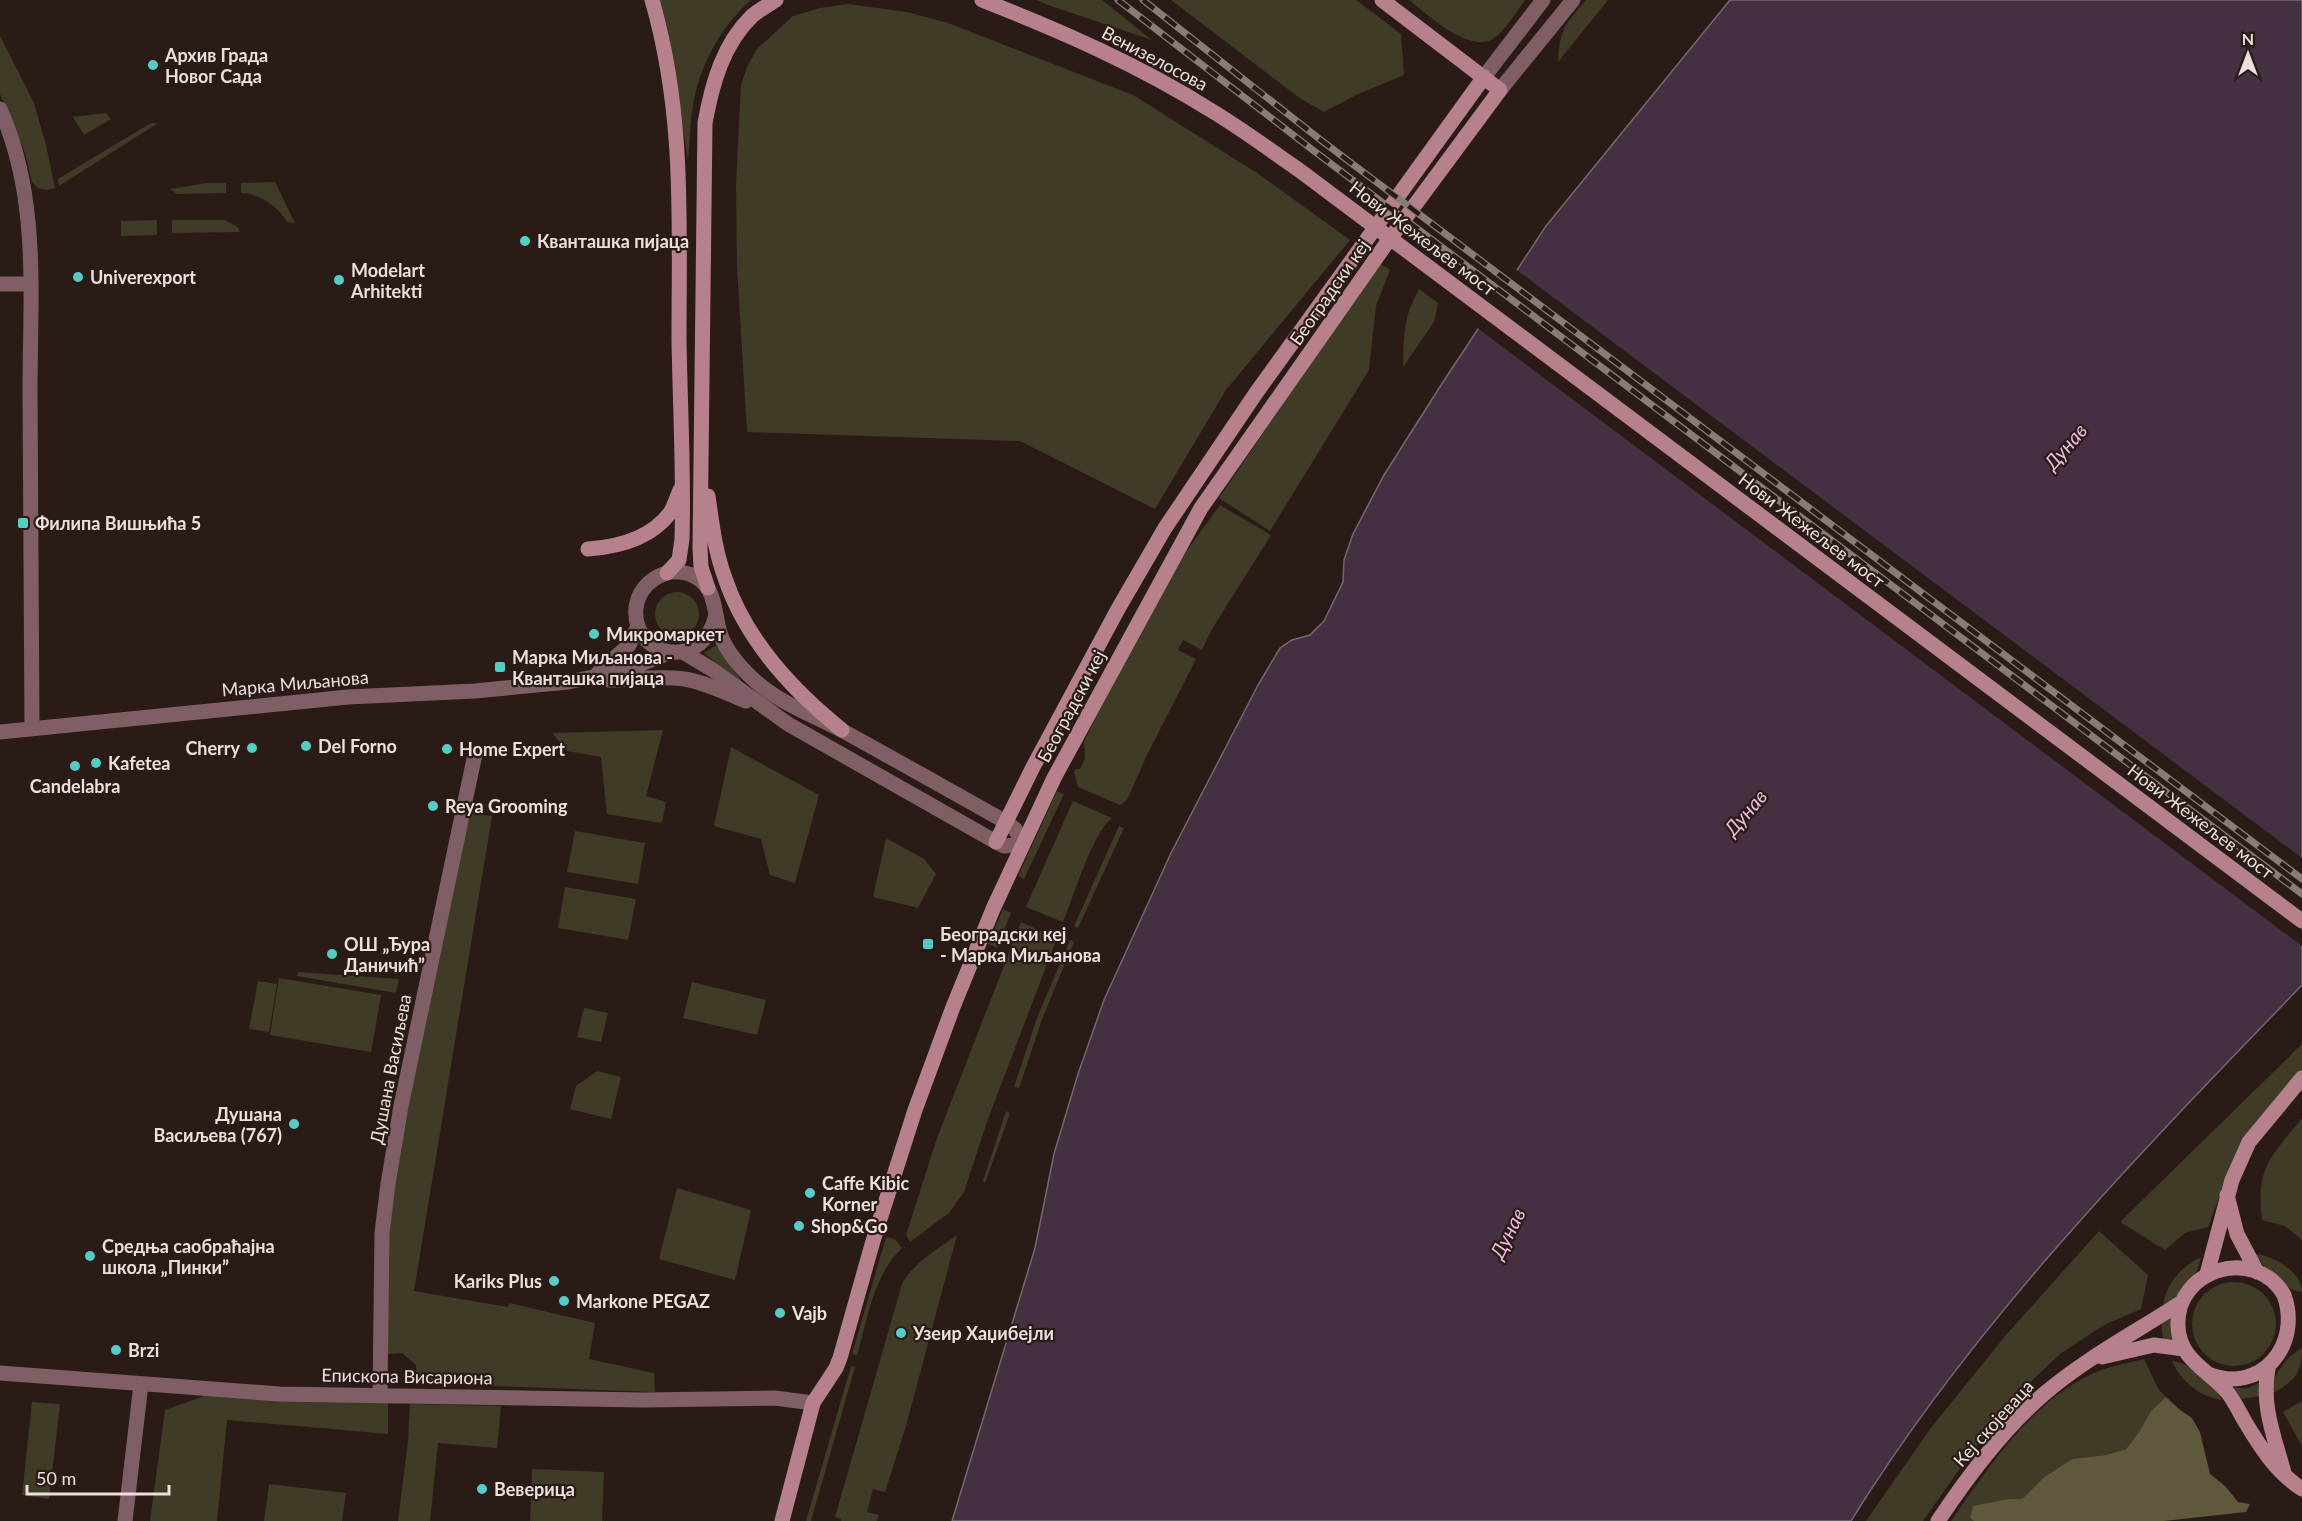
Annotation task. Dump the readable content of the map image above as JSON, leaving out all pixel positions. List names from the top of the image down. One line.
{"streets":{"main road":["Венизелосова","Нови Жежељев мост","Београдски кеј","Кеј скојеваца"],"street":["Марка Миљанова","Душана Васиљева","Епископа Висариона"]},"crossings":[["Венизелосова","Нови Жежељев мост"],["Београдски кеј","Епископа Висариона"],["Душана Васиљева","Епископа Висариона"]],"water":["Дунав"],"places":{"other":["Архив Града Новог Сада","Кванташка пијаца","Univerexport","Modelart Arhitekti","Микромаркет","Del Forno","Cherry","Home Expert","Kafetea","Candelabra","Reya Grooming","ОШ „Ђура Даничић”","Душана Васиљева (767)","Caffe Kibic Korner","Shop&Go","Средња саобраћајна школа „Пинки”","Kariks Plus","Markone PEGAZ","Vajb","Узеир Хаџибејли","Brzi","Веверица"],"transit":["Филипа Вишњића 5","Марка Миљанова - Кванташка пијаца","Београдски кеј - Марка Миљанова"]},"scale_bar":"50 m","north":"top"}
